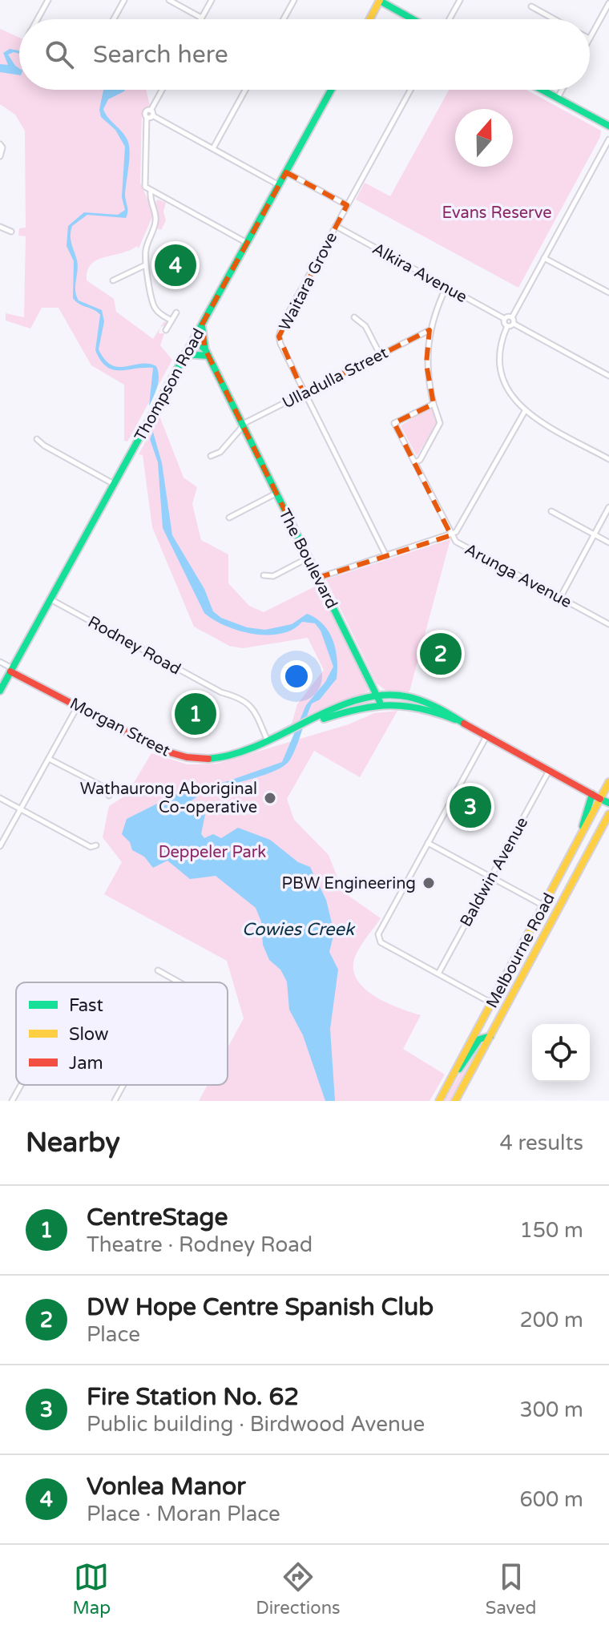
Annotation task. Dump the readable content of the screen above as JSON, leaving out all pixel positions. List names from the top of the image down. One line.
{"streets":{"main road":["Thompson Road","The Boulevard","Morgan Street","Melbourne Road"],"street":["Alkira Avenue","Waitara Grove","Ulladulla Street","Arunga Avenue","Rodney Road","Baldwin Avenue"]},"crossings":[["Alkira Avenue","Waitara Grove"],["Waitara Grove","Ulladulla Street"],["Waitara Grove","Arunga Avenue"],["Ulladulla Street","The Boulevard"],["Thompson Road","The Boulevard"],["Thompson Road","Rodney Road"],["Thompson Road","Morgan Street"],["The Boulevard","Arunga Avenue"],["The Boulevard","Morgan Street"],["Rodney Road","Morgan Street"]],"water":["Cowies Creek"],"parks":["Evans Reserve","Deppeler Park"],"places":["Wathaurong Aboriginal Co-operative","PBW Engineering"],"legend":["Fast","Slow","Jam"],"north":"top","page":{"search":"Search here","pins":["4","2","1","3"],"heading":["Nearby","4 results"],"list":[{"mark":"1","name":"CentreStage","note":"Theatre · Rodney Road","value":"150 m"},{"mark":"2","name":"DW Hope Centre Spanish Club","note":"Place","value":"200 m"},{"mark":"3","name":"Fire Station No. 62","note":"Public building · Birdwood Avenue","value":"300 m"},{"mark":"4","name":"Vonlea Manor","note":"Place · Moran Place","value":"600 m"}],"nav":["Map","Directions","Saved"]}}
